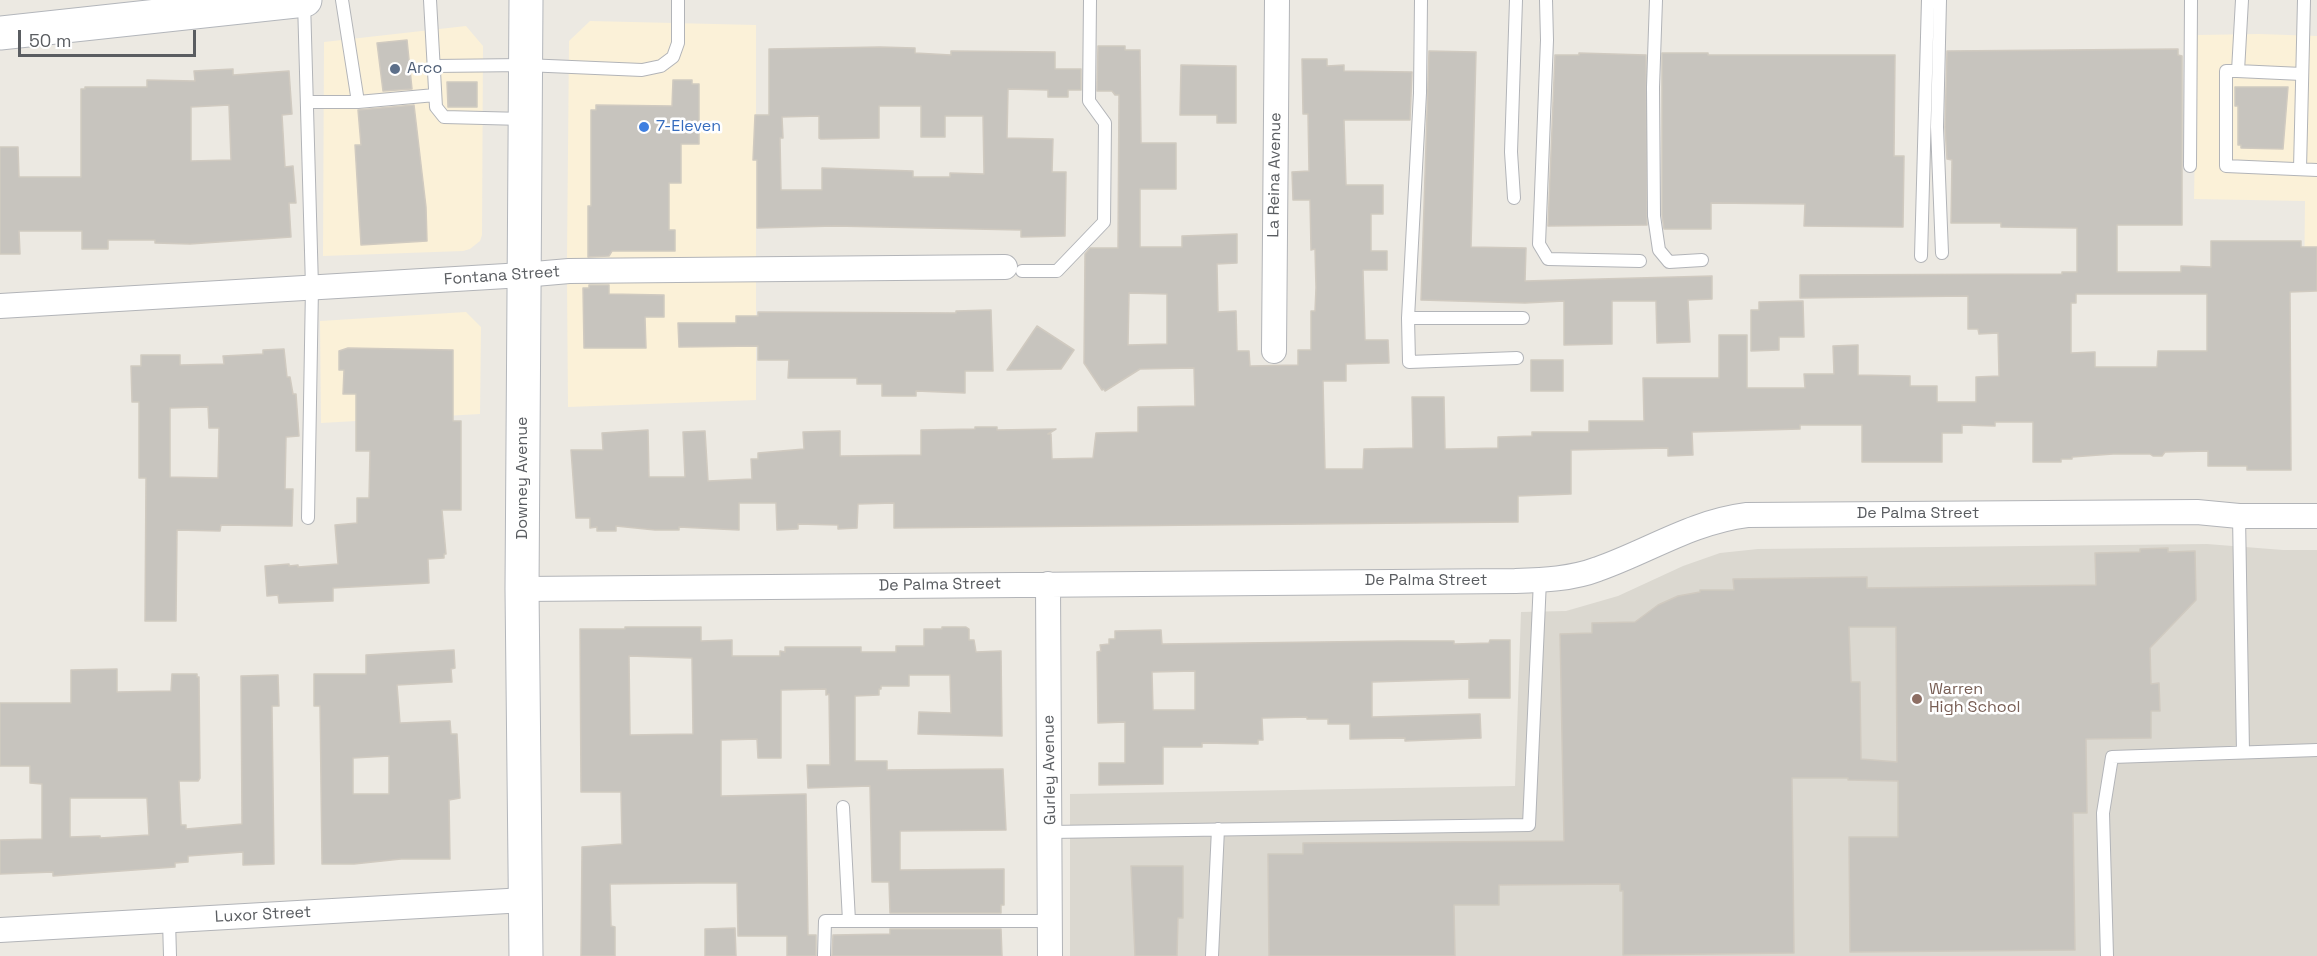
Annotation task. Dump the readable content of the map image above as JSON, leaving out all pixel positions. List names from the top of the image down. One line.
{"streets":{"main road":["Downey Avenue"],"street":["La Reina Avenue","Fontana Street","De Palma Street","Gurley Avenue","Luxor Street"]},"crossings":[["Fontana Street","Downey Avenue"],["Downey Avenue","De Palma Street"],["Downey Avenue","Luxor Street"],["De Palma Street","Gurley Avenue"]],"places":["Arco","7-Eleven","Warren High School"],"scale_bar":"50 m"}
